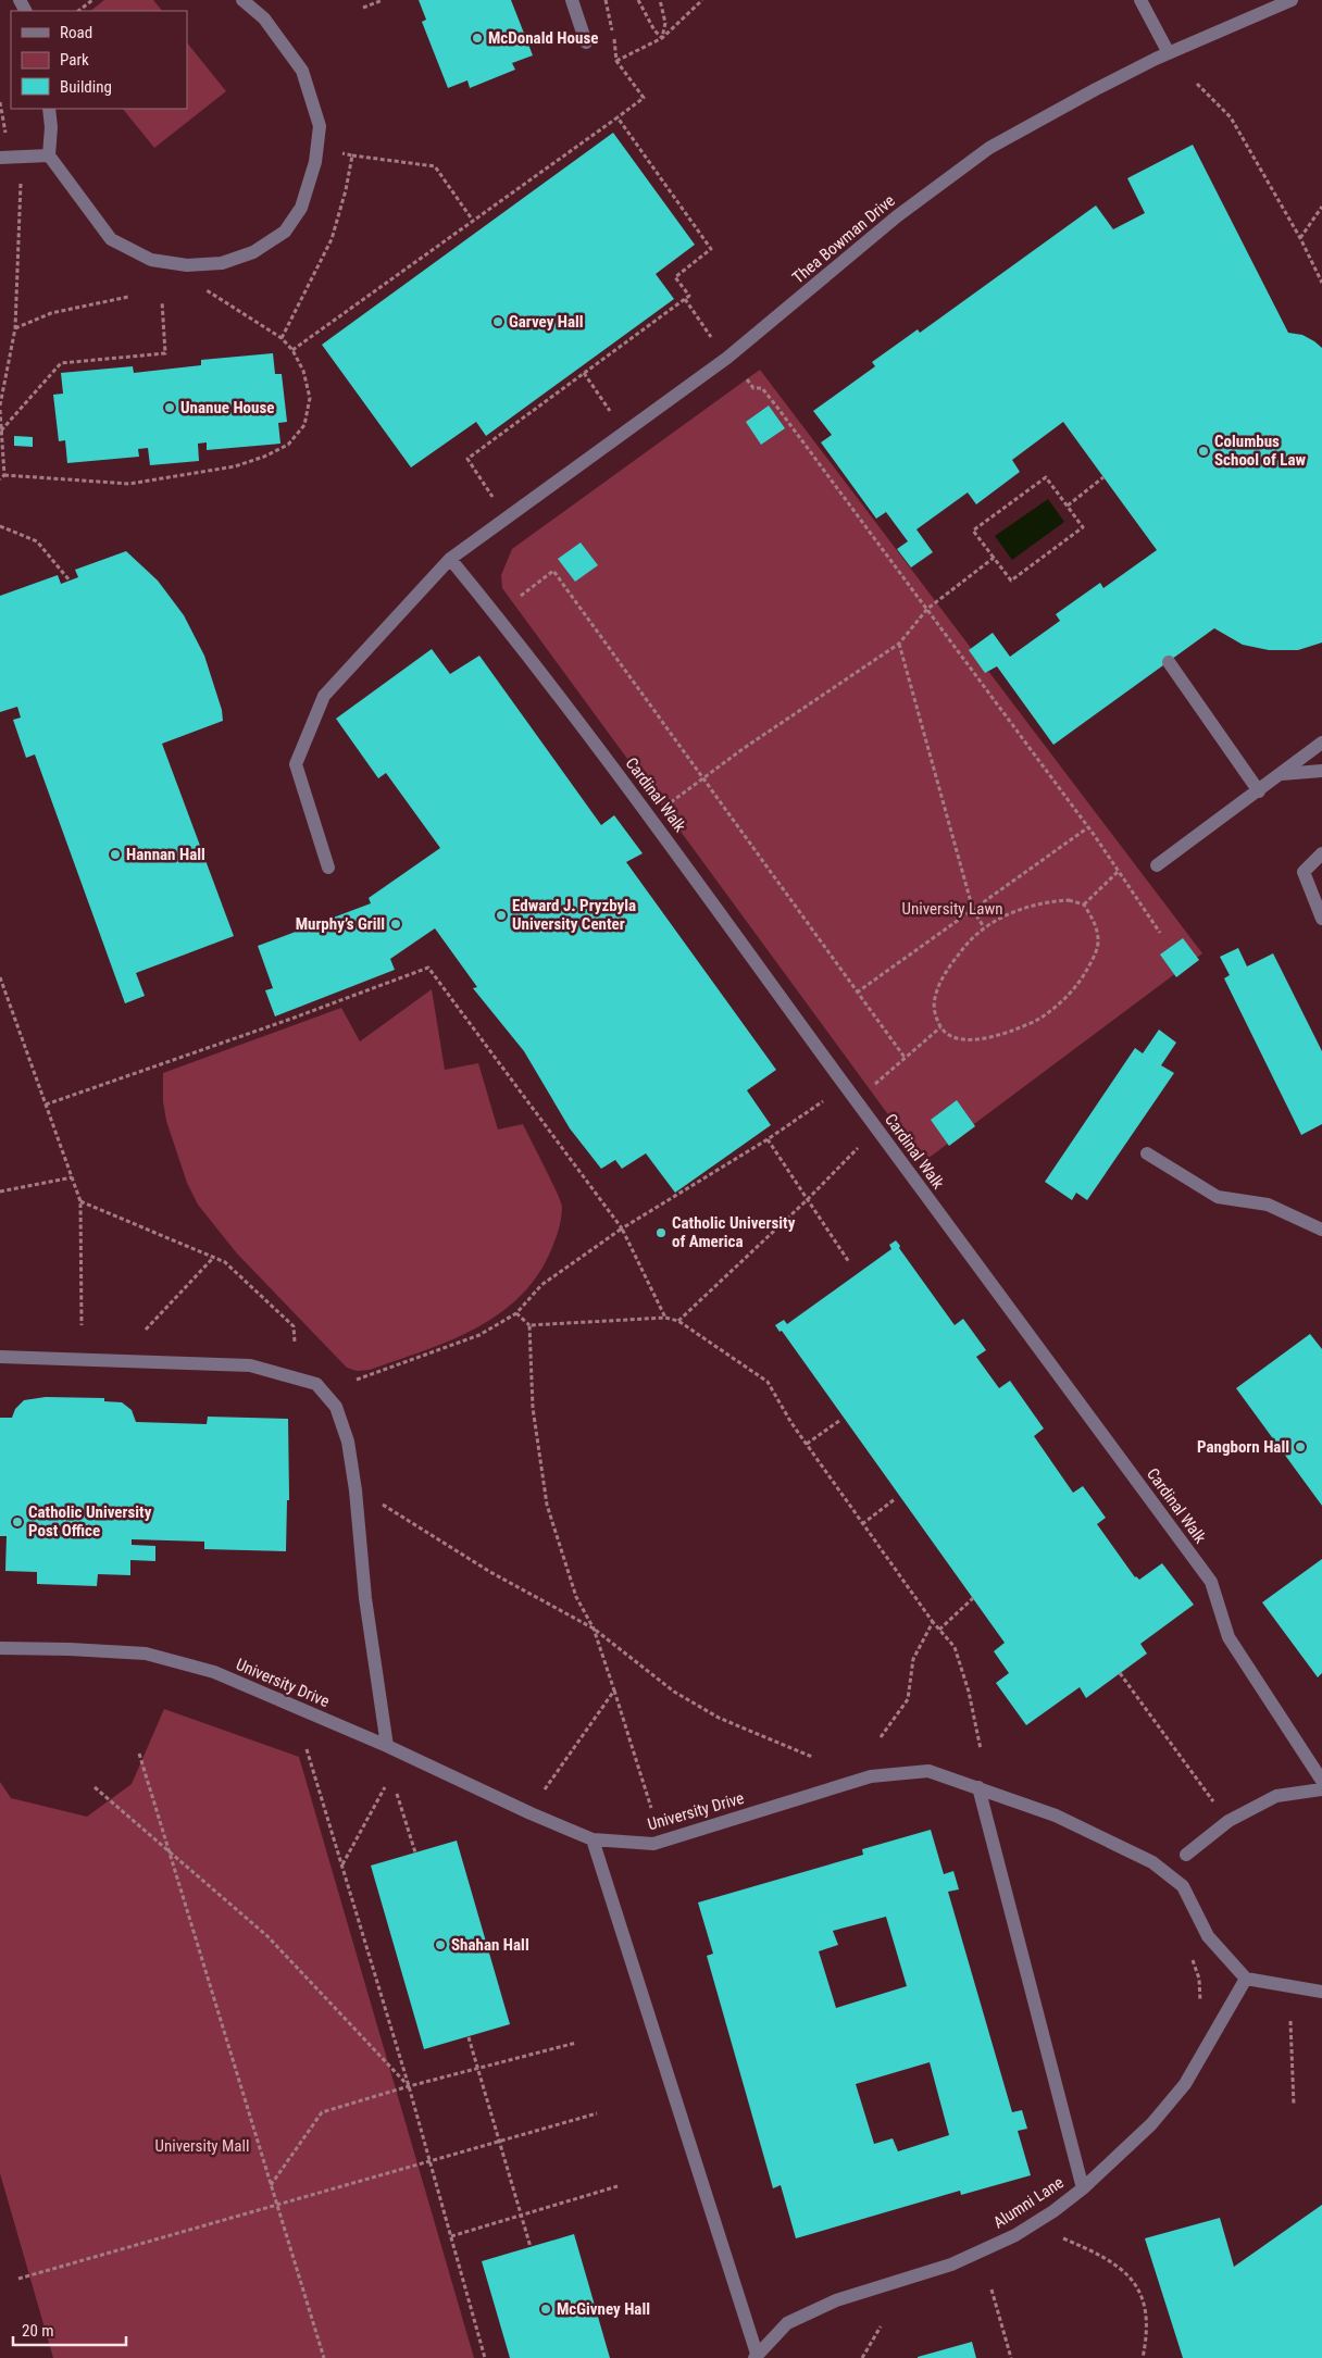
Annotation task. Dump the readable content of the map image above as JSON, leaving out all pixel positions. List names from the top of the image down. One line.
{"streets":{"street":["Thea Bowman Drive","Cardinal Walk","University Drive","Alumni Lane"]},"crossings":[["Thea Bowman Drive","Cardinal Walk"],["University Drive","Alumni Lane"]],"parks":["University Lawn","University Mall"],"places":["McDonald House","Garvey Hall","Unanue House","Columbus School of Law","Hannan Hall","Edward J. Pryzbyla University Center","Murphy’s Grill","Catholic University of America","Pangborn Hall","Catholic University Post Office","Shahan Hall","McGivney Hall"],"legend":["Road","Park","Building"],"scale_bar":"20 m"}
